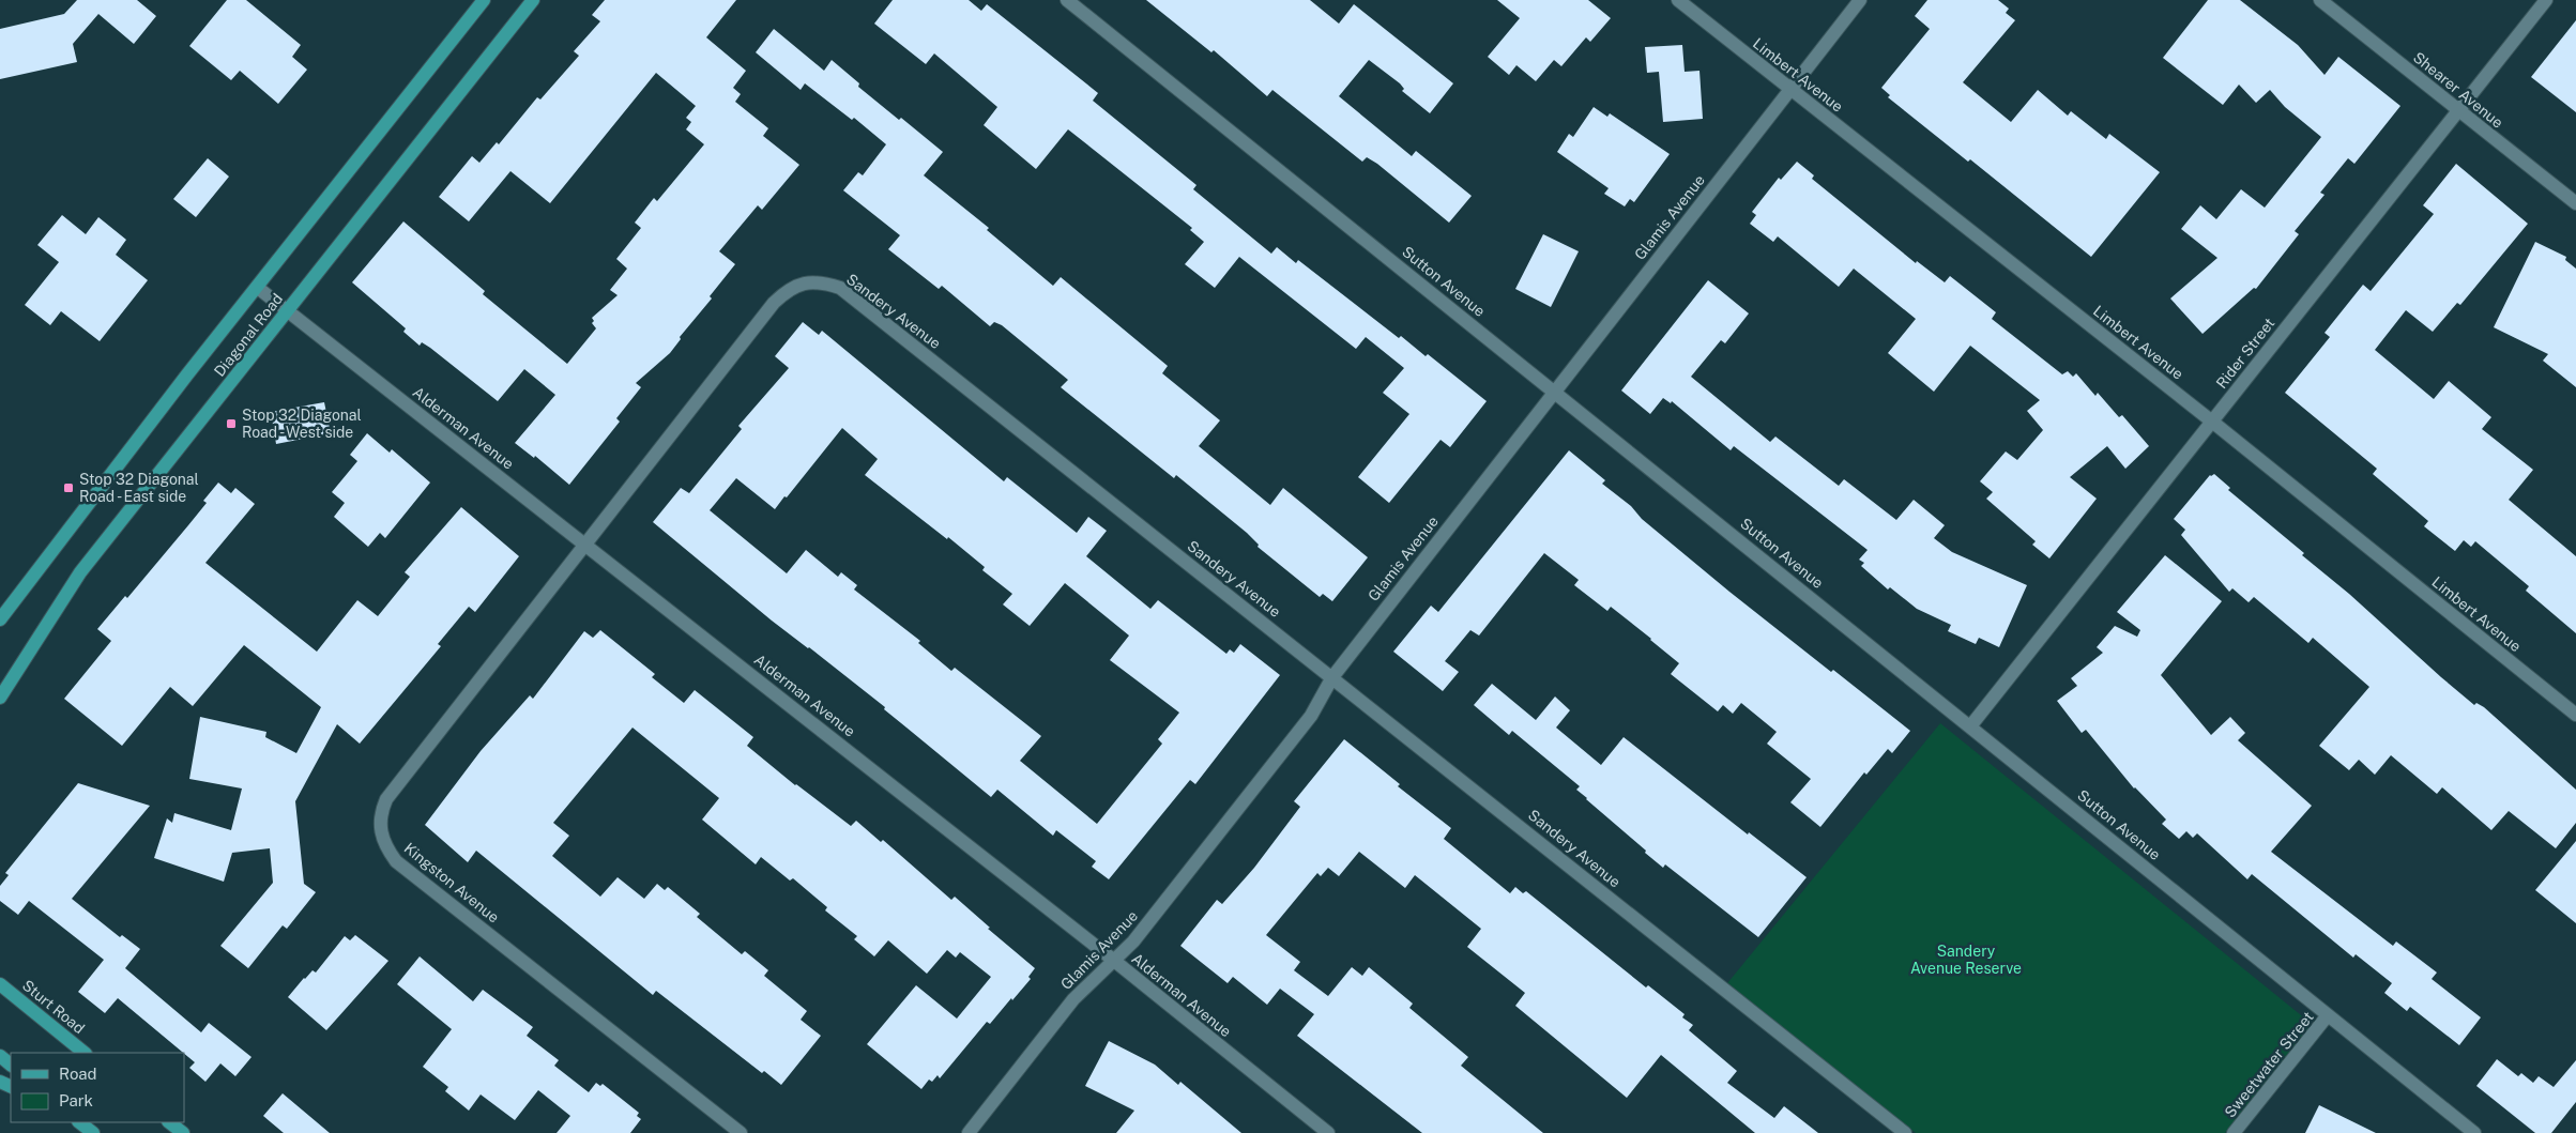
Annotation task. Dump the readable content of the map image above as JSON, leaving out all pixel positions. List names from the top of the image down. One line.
{"streets":{"main road":["Diagonal Road","Sturt Road"],"street":["Limbert Avenue","Shearer Avenue","Glamis Avenue","Sutton Avenue","Sandery Avenue","Rider Street","Alderman Avenue","Kingston Avenue","Sweetwater Street"]},"crossings":[["Limbert Avenue","Glamis Avenue"],["Limbert Avenue","Rider Street"],["Shearer Avenue","Rider Street"],["Glamis Avenue","Sutton Avenue"],["Glamis Avenue","Sandery Avenue"],["Glamis Avenue","Alderman Avenue"],["Sutton Avenue","Rider Street"],["Sutton Avenue","Sweetwater Street"],["Sandery Avenue","Alderman Avenue"],["Sandery Avenue","Kingston Avenue"],["Diagonal Road","Alderman Avenue"],["Alderman Avenue","Kingston Avenue"]],"parks":["Sandery Avenue Reserve"],"places":{"transit":["Stop 32 Diagonal Road - West side","Stop 32 Diagonal Road - East side"]},"legend":["Road","Park"]}
